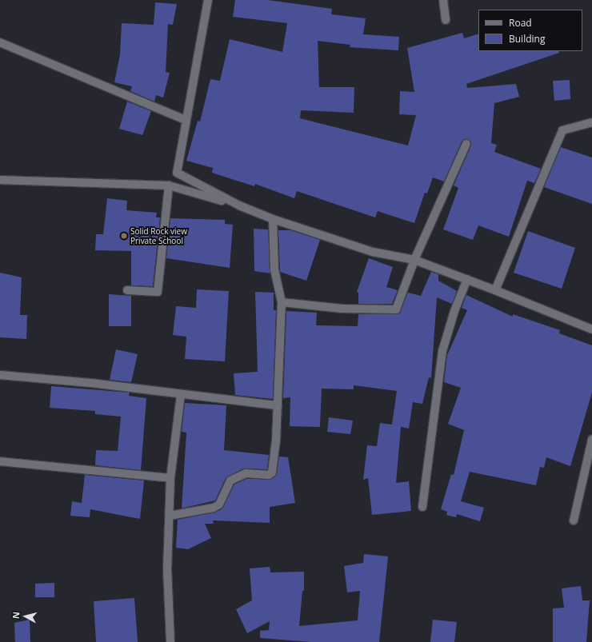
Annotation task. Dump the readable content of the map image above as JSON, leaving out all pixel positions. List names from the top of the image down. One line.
{"places":["Solid Rock view Private School"],"legend":["Road","Building"],"north":"left"}
